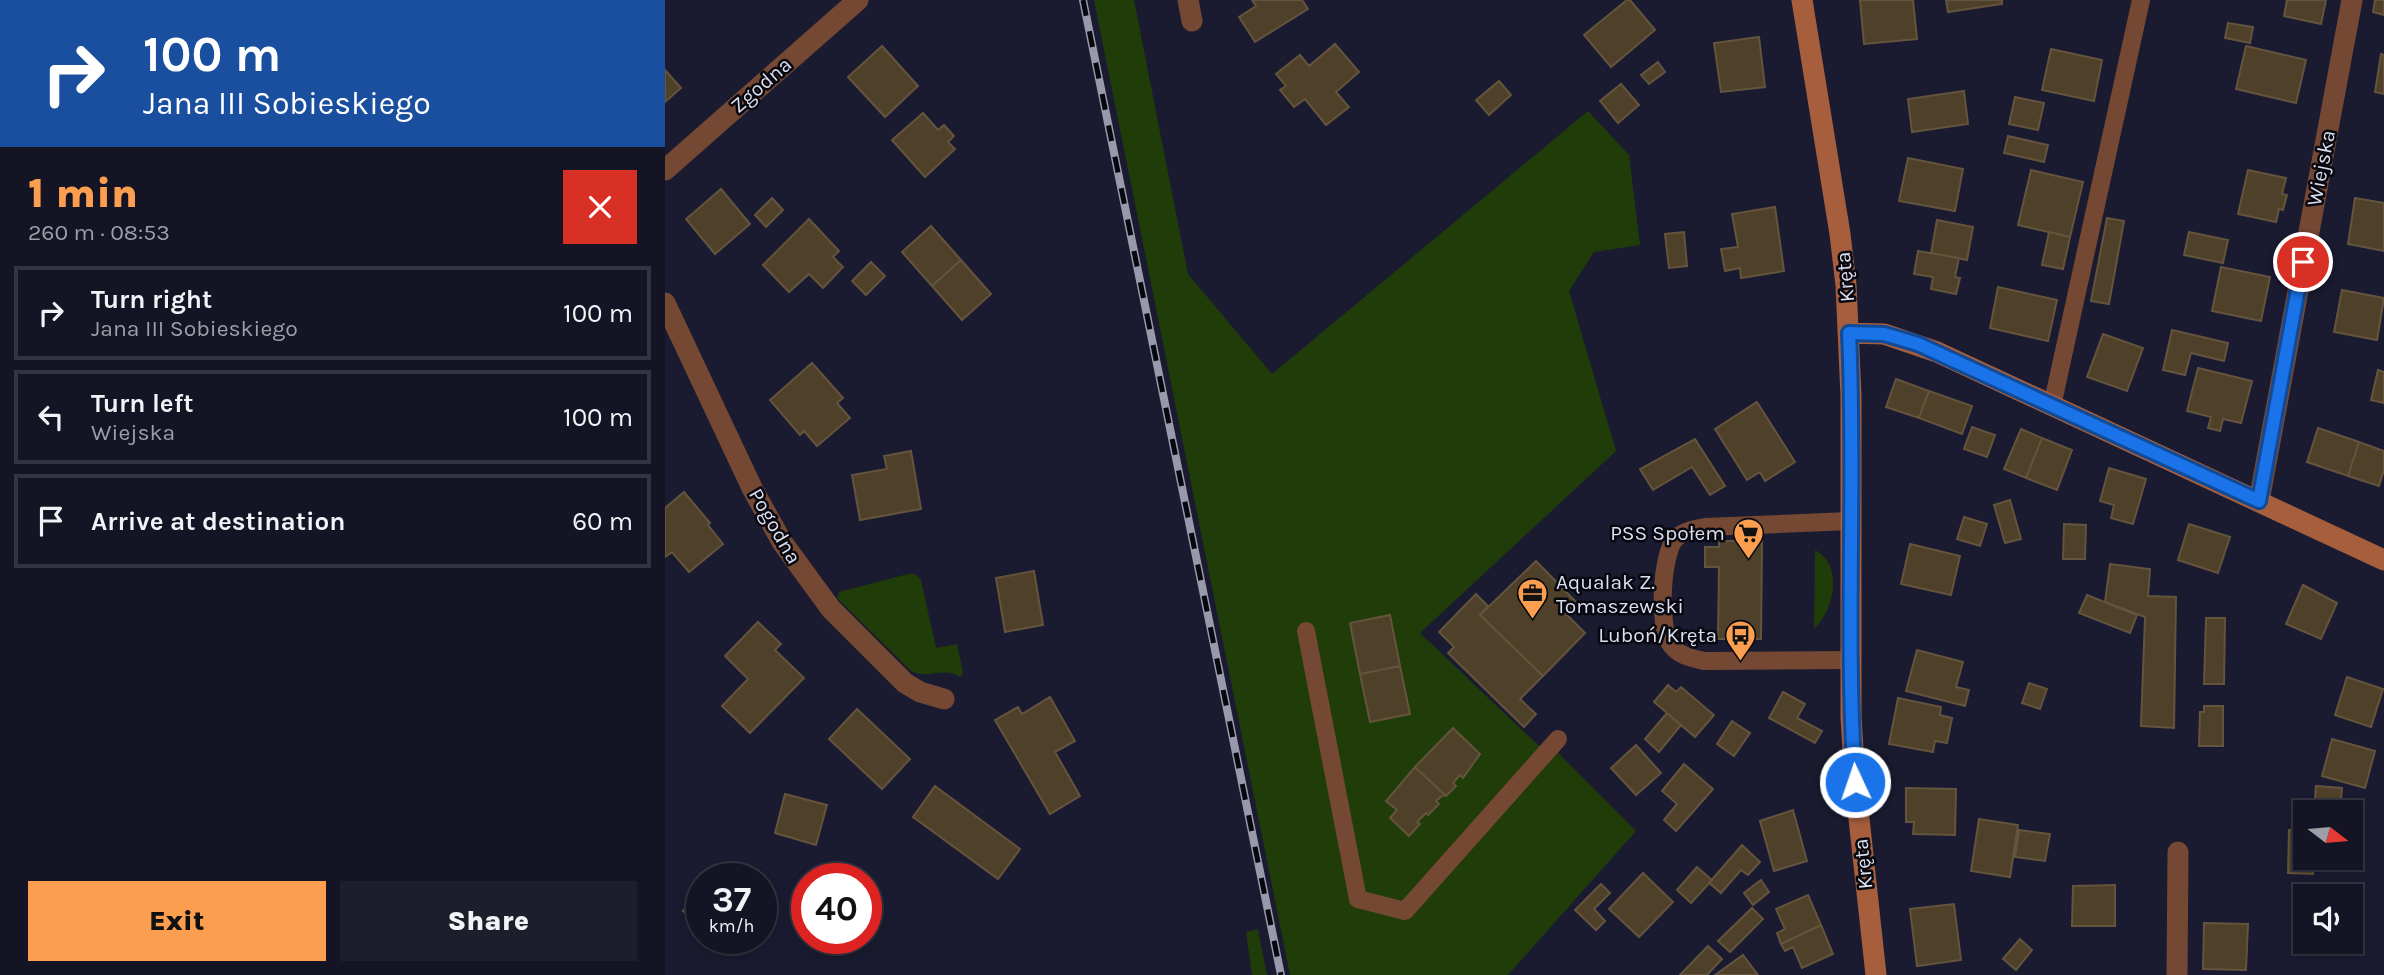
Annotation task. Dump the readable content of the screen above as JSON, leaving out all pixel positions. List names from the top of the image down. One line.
{"streets":{"street":["Zgodna","Wiejska","Kręta","Pogodna"]},"places":{"supermarket":["PSS Społem"],"office":["Aqualak Z. Tomaszewski"],"bus stop":["Luboń/Kręta"]},"north":"right","page":{"turn":["100 m","Jana III Sobieskiego"],"heading":["1 min","260 m · 08:53"],"list":[{"name":"Turn right","note":"Jana III Sobieskiego","value":"100 m"},{"name":"Turn left","note":"Wiejska","value":"100 m"},{"name":"Arrive at destination","value":"60 m"}],"speed":"37 km/h","limit":"40","buttons":["Exit","Share"]}}
